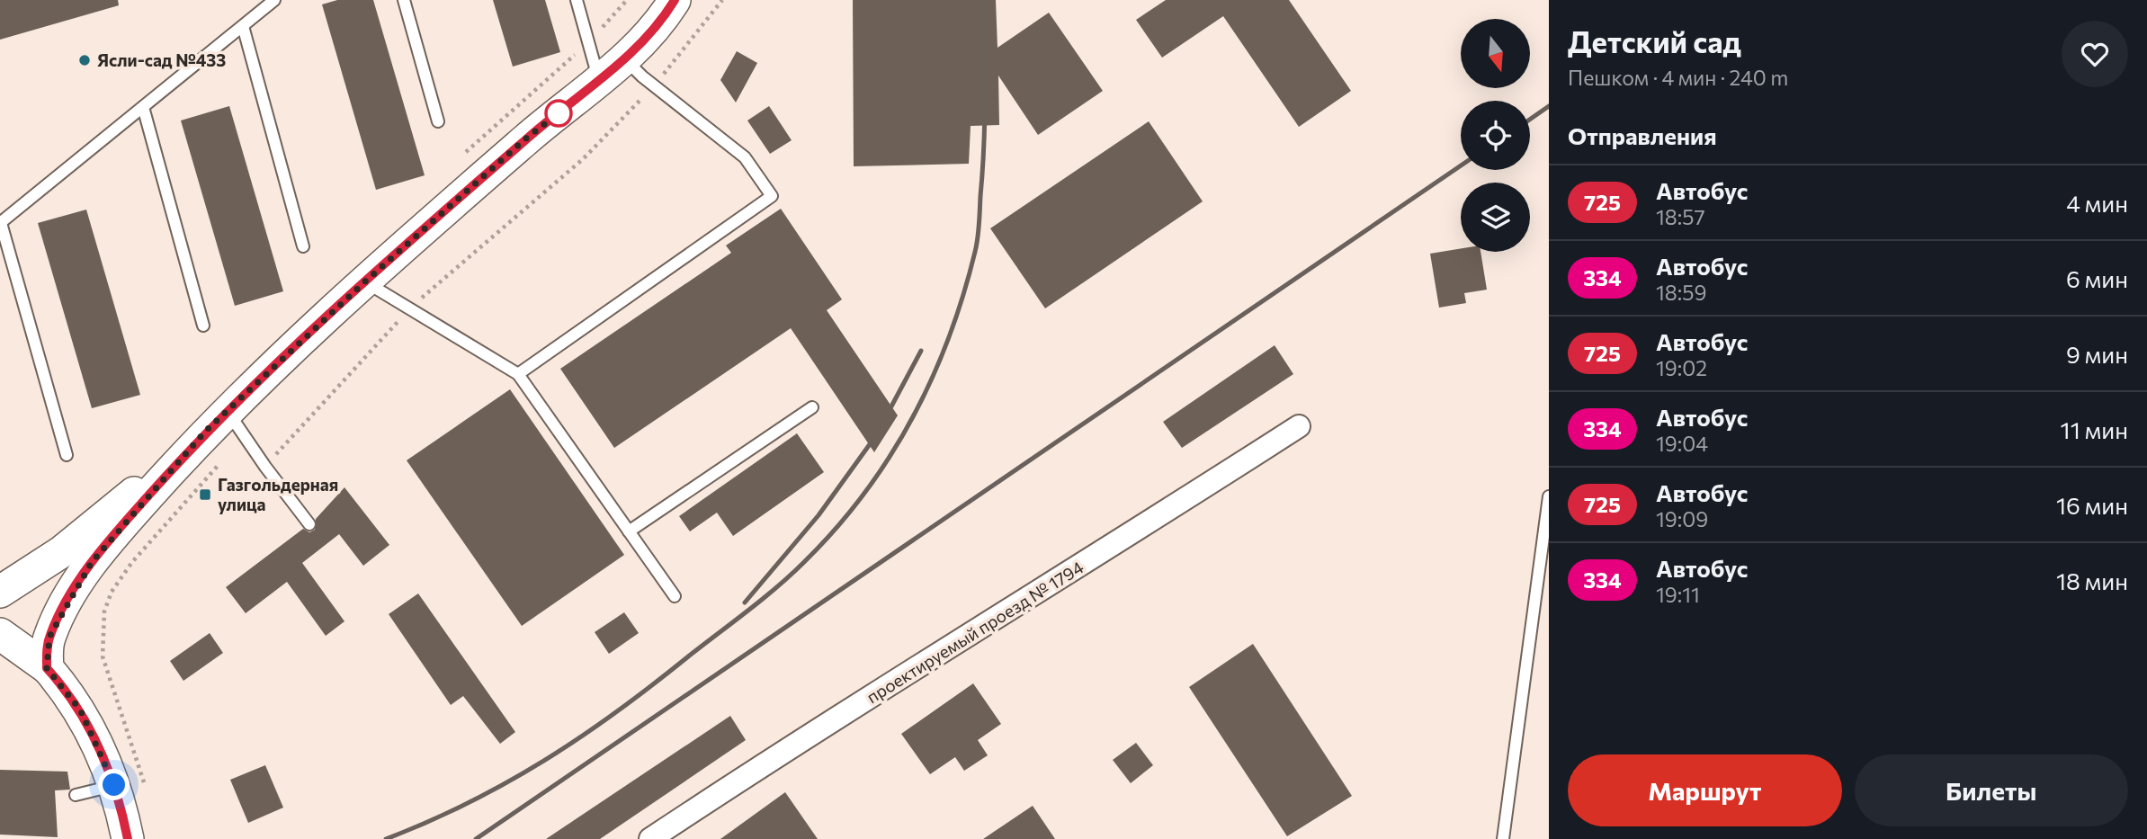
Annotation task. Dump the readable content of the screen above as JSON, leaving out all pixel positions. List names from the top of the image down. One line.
{"streets":{"street":["проектируемый проезд № 1794"]},"places":{"other":["Ясли-сад №433"],"transit":["Газгольдерная улица"]},"lines":["bus line 725"],"north":"bottom","page":{"heading":[["Детский сад","Пешком · 4 мин · 240 m"],"Отправления"],"list":[{"mark":"725","name":"Автобус","note":"18:57","value":"4 мин"},{"mark":"334","name":"Автобус","note":"18:59","value":"6 мин"},{"mark":"725","name":"Автобус","note":"19:02","value":"9 мин"},{"mark":"334","name":"Автобус","note":"19:04","value":"11 мин"},{"mark":"725","name":"Автобус","note":"19:09","value":"16 мин"},{"mark":"334","name":"Автобус","note":"19:11","value":"18 мин"}],"buttons":["Маршрут","Билеты"]}}
